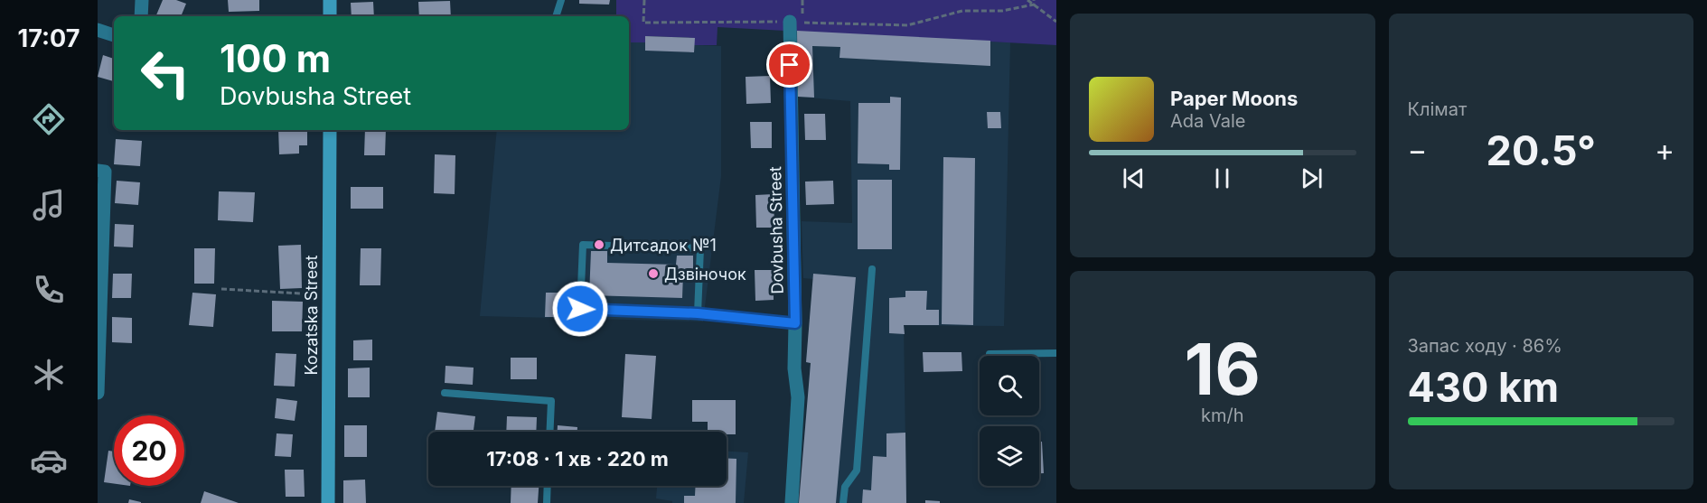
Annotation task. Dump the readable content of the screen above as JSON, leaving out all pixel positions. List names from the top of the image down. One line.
{"streets":{"street":["Dovbusha Street","Kozatska Street"]},"places":["Дитсадок №1","Дзвіночок"],"page":{"tabs":"17:07","tile":["Клімат",["16","km/h"],["Запас ходу · 86%","430 km"]],"turn":["100 m","Dovbusha Street"],"song":["Paper Moons","Ada Vale"],"heat":["−","20.5°","+"],"limit":"20","trip":"17:08 · 1 хв · 220 m"}}
